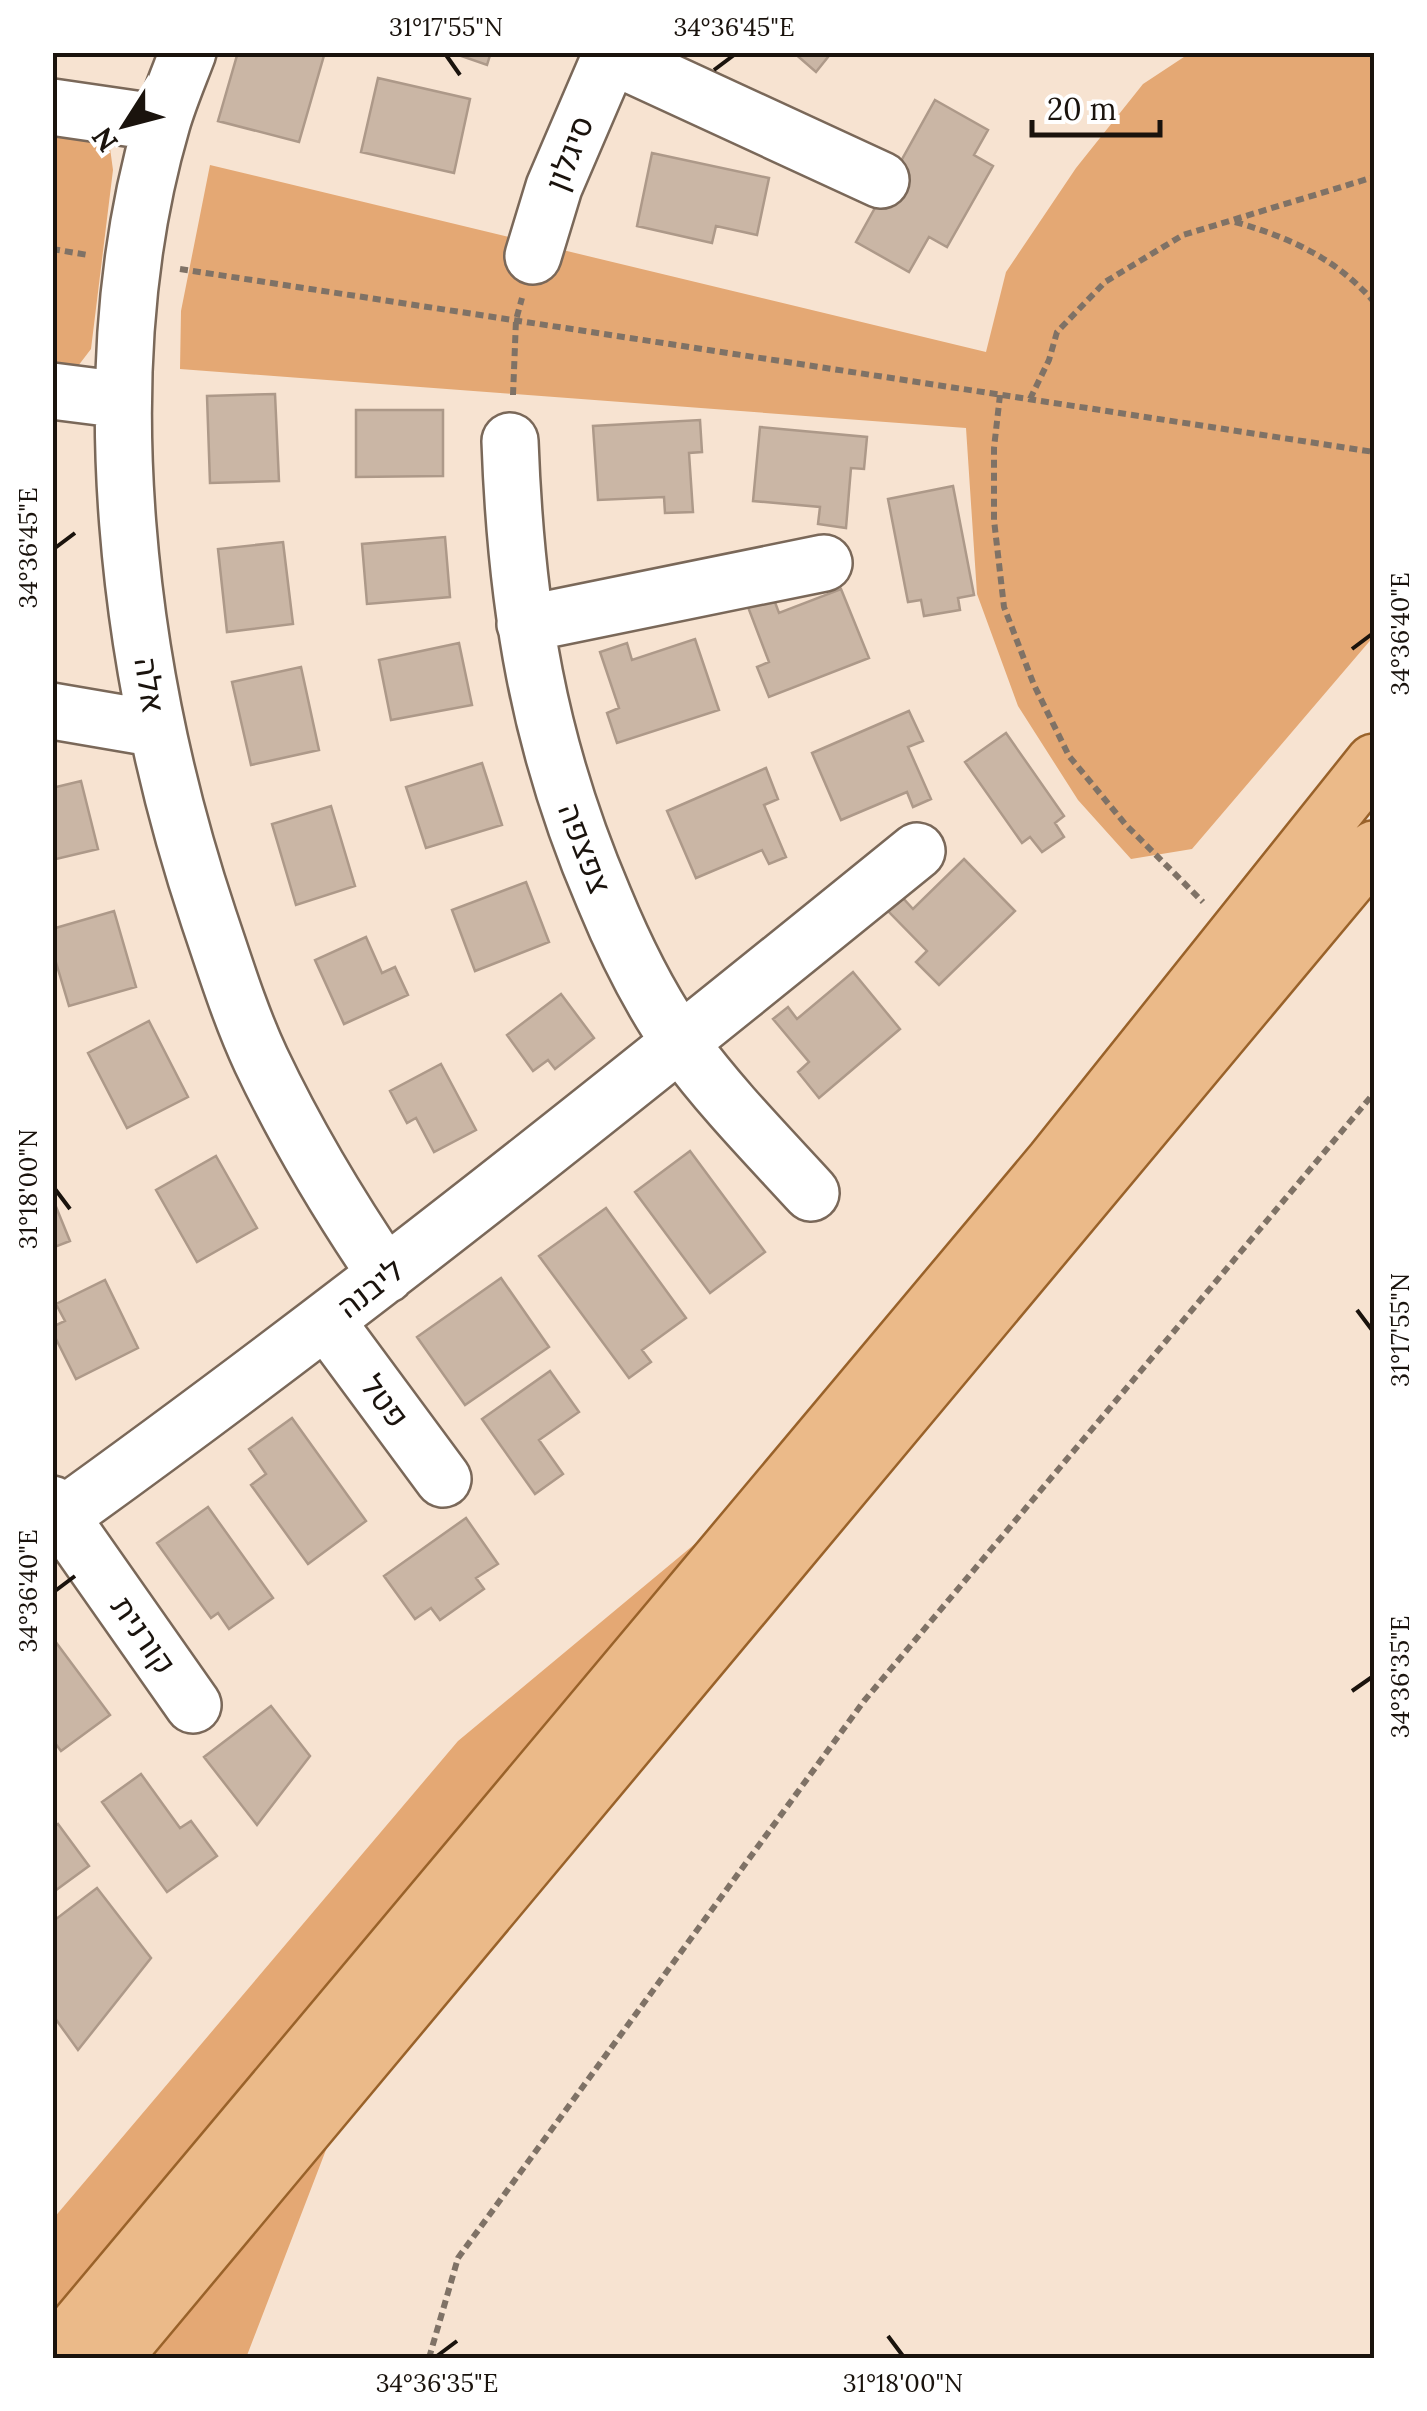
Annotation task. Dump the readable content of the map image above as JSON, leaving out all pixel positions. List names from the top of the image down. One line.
{"streets":{"street":["סיגלון","אלה","צפצפה","ליבנה","פטל","קורנית"]},"crossings":[["אלה","ליבנה"],["צפצפה","ליבנה"],["ליבנה","פטל"],["ליבנה","קורנית"]],"scale_bar":"20 m","north":"bottom left","coordinates":["31°17'55\"N","34°36'45\"E","34°36'40\"E","31°18'00\"N","34°36'35\"E"]}
